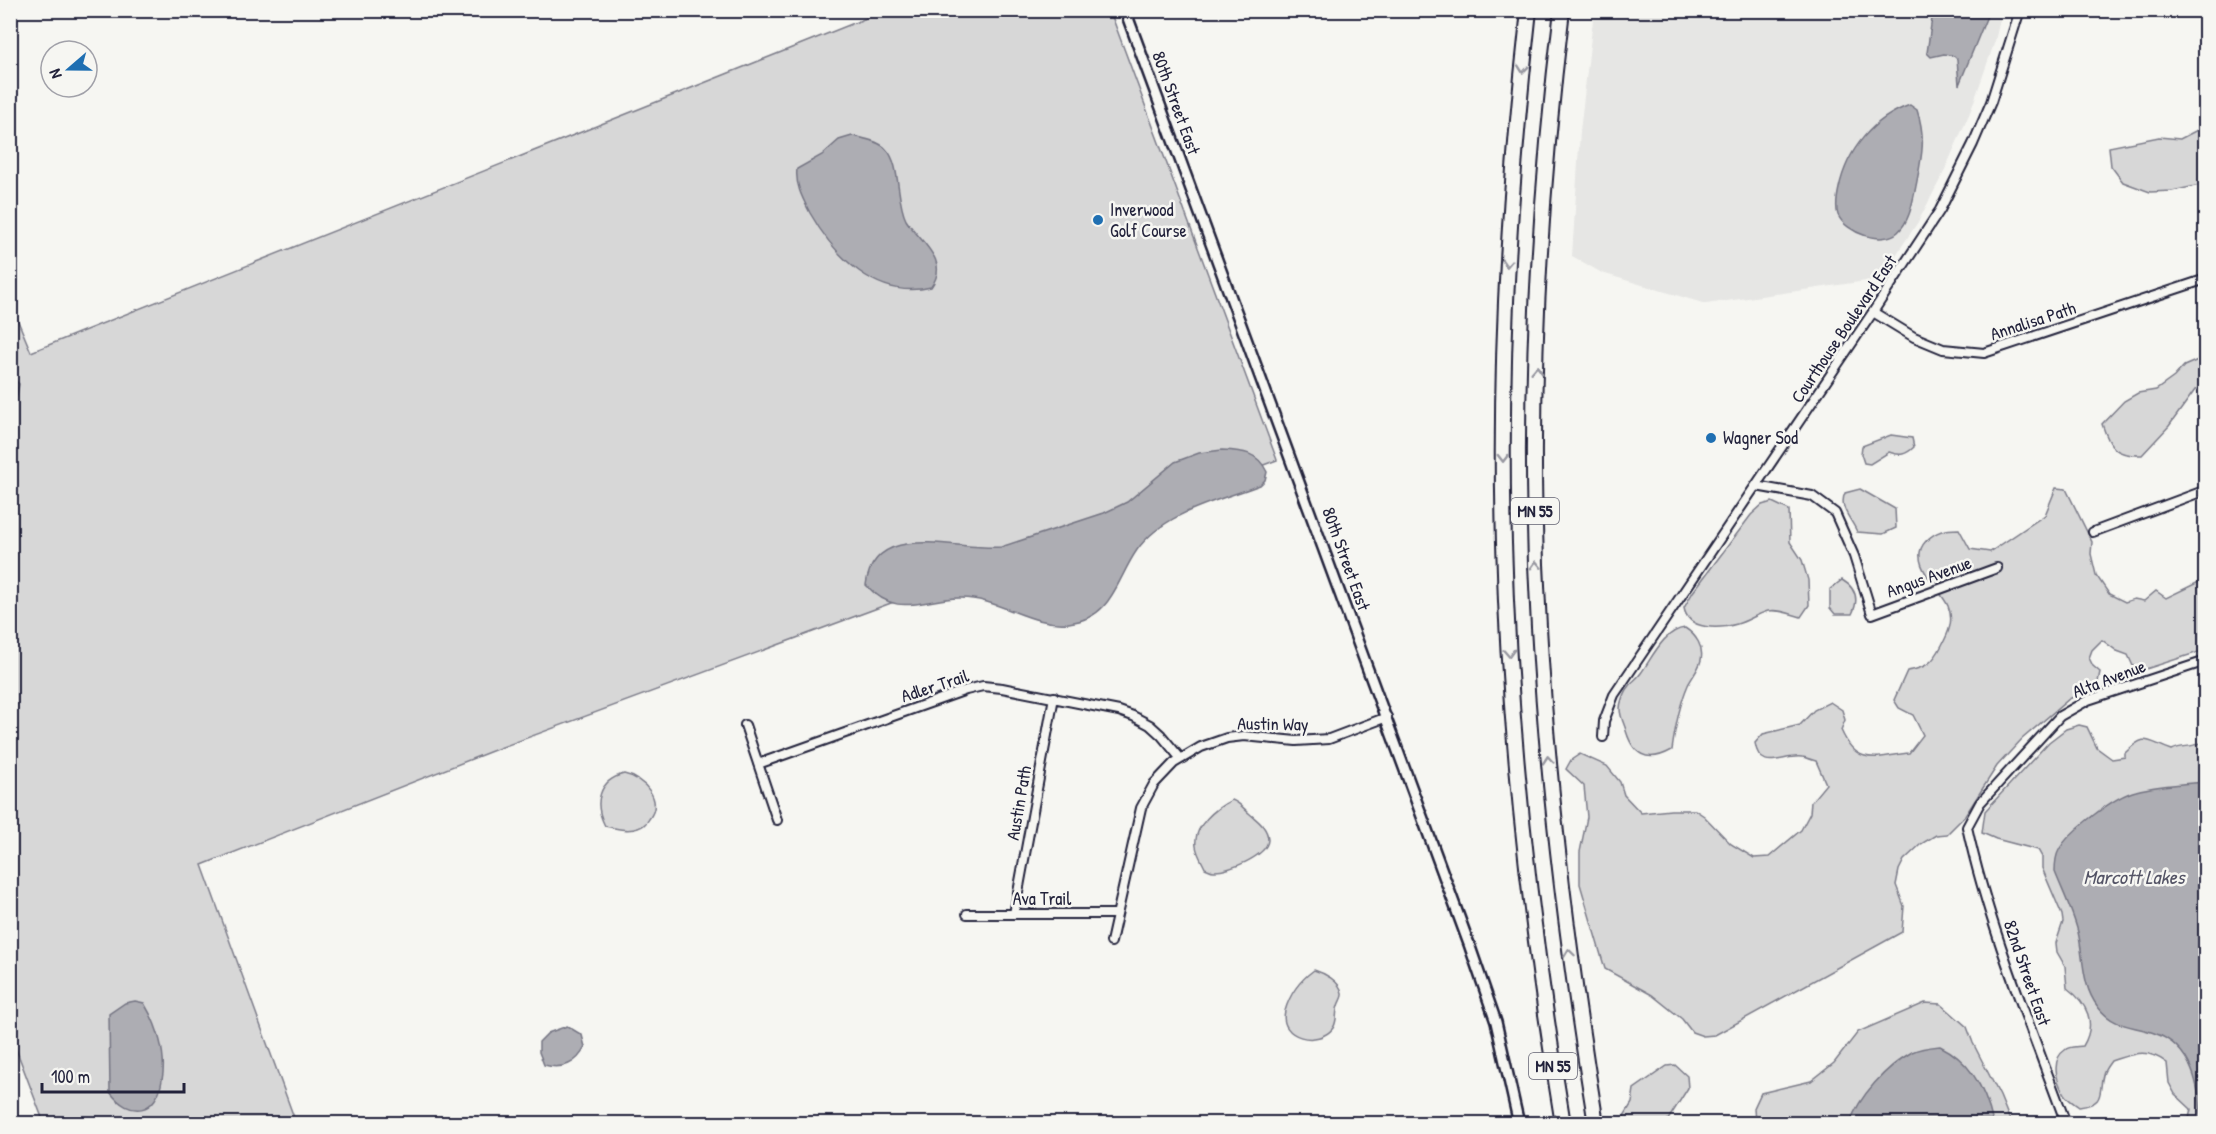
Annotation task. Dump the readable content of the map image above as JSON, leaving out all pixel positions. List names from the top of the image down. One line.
{"streets":{"highway":["MN 55"],"street":["80th Street East","Annalisa Path","Courthouse Boulevard East","Angus Avenue","Alta Avenue","Adler Trail","Austin Way","Austin Path","Ava Trail","82nd Street East"]},"crossings":[["80th Street East","Austin Way"],["Annalisa Path","Courthouse Boulevard East"],["Courthouse Boulevard East","Angus Avenue"],["Alta Avenue","82nd Street East"],["Adler Trail","Austin Way"],["Adler Trail","Austin Path"],["Austin Way","Ava Trail"],["Austin Path","Ava Trail"]],"water":["Marcott Lakes"],"places":["Inverwood Golf Course","Wagner Sod"],"scale_bar":"100 m","north":"left"}
